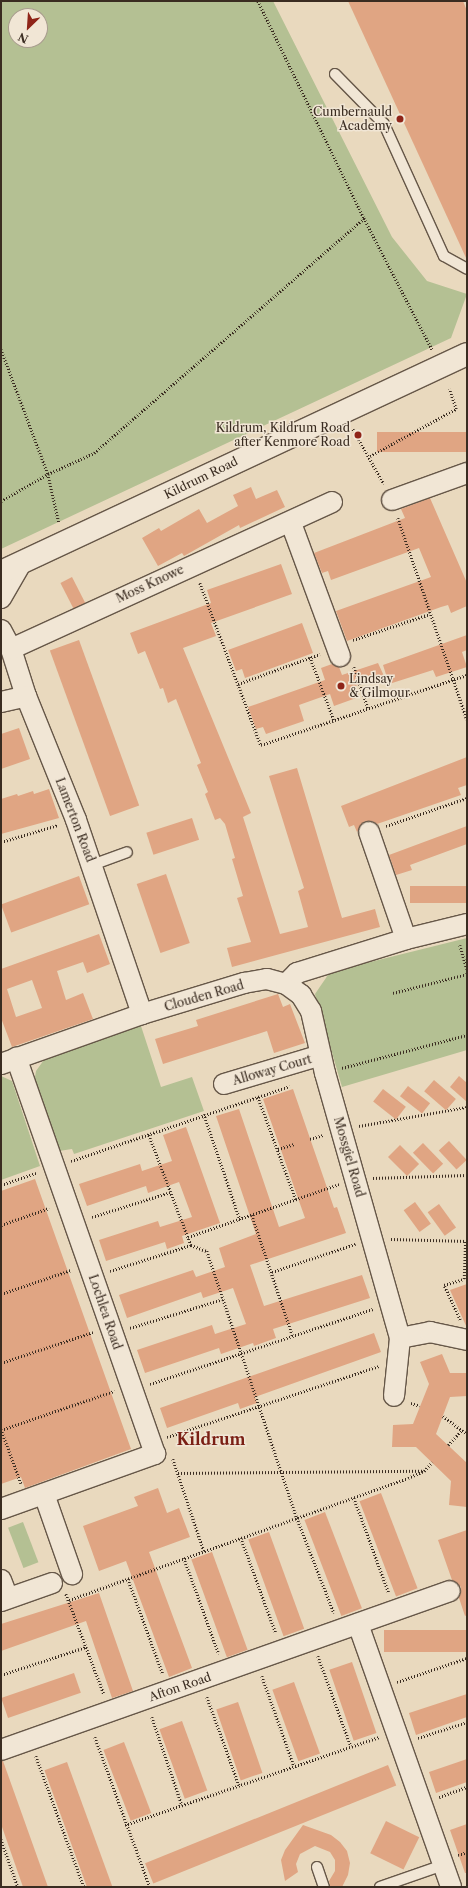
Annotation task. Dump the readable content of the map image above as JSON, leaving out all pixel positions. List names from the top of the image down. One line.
{"streets":{"street":["Kildrum Road","Moss Knowe","Lamerton Road","Clouden Road","Alloway Court","Mossgiel Road","Lochlea Road","Afton Road"]},"crossings":[["Moss Knowe","Lamerton Road"],["Lamerton Road","Clouden Road"],["Clouden Road","Mossgiel Road"],["Clouden Road","Lochlea Road"],["Alloway Court","Mossgiel Road"]],"districts":["Kildrum"],"places":["Cumbernauld Academy","Kildrum, Kildrum Road after Kenmore Road","Lindsay & Gilmour"],"north":"bottom left"}
